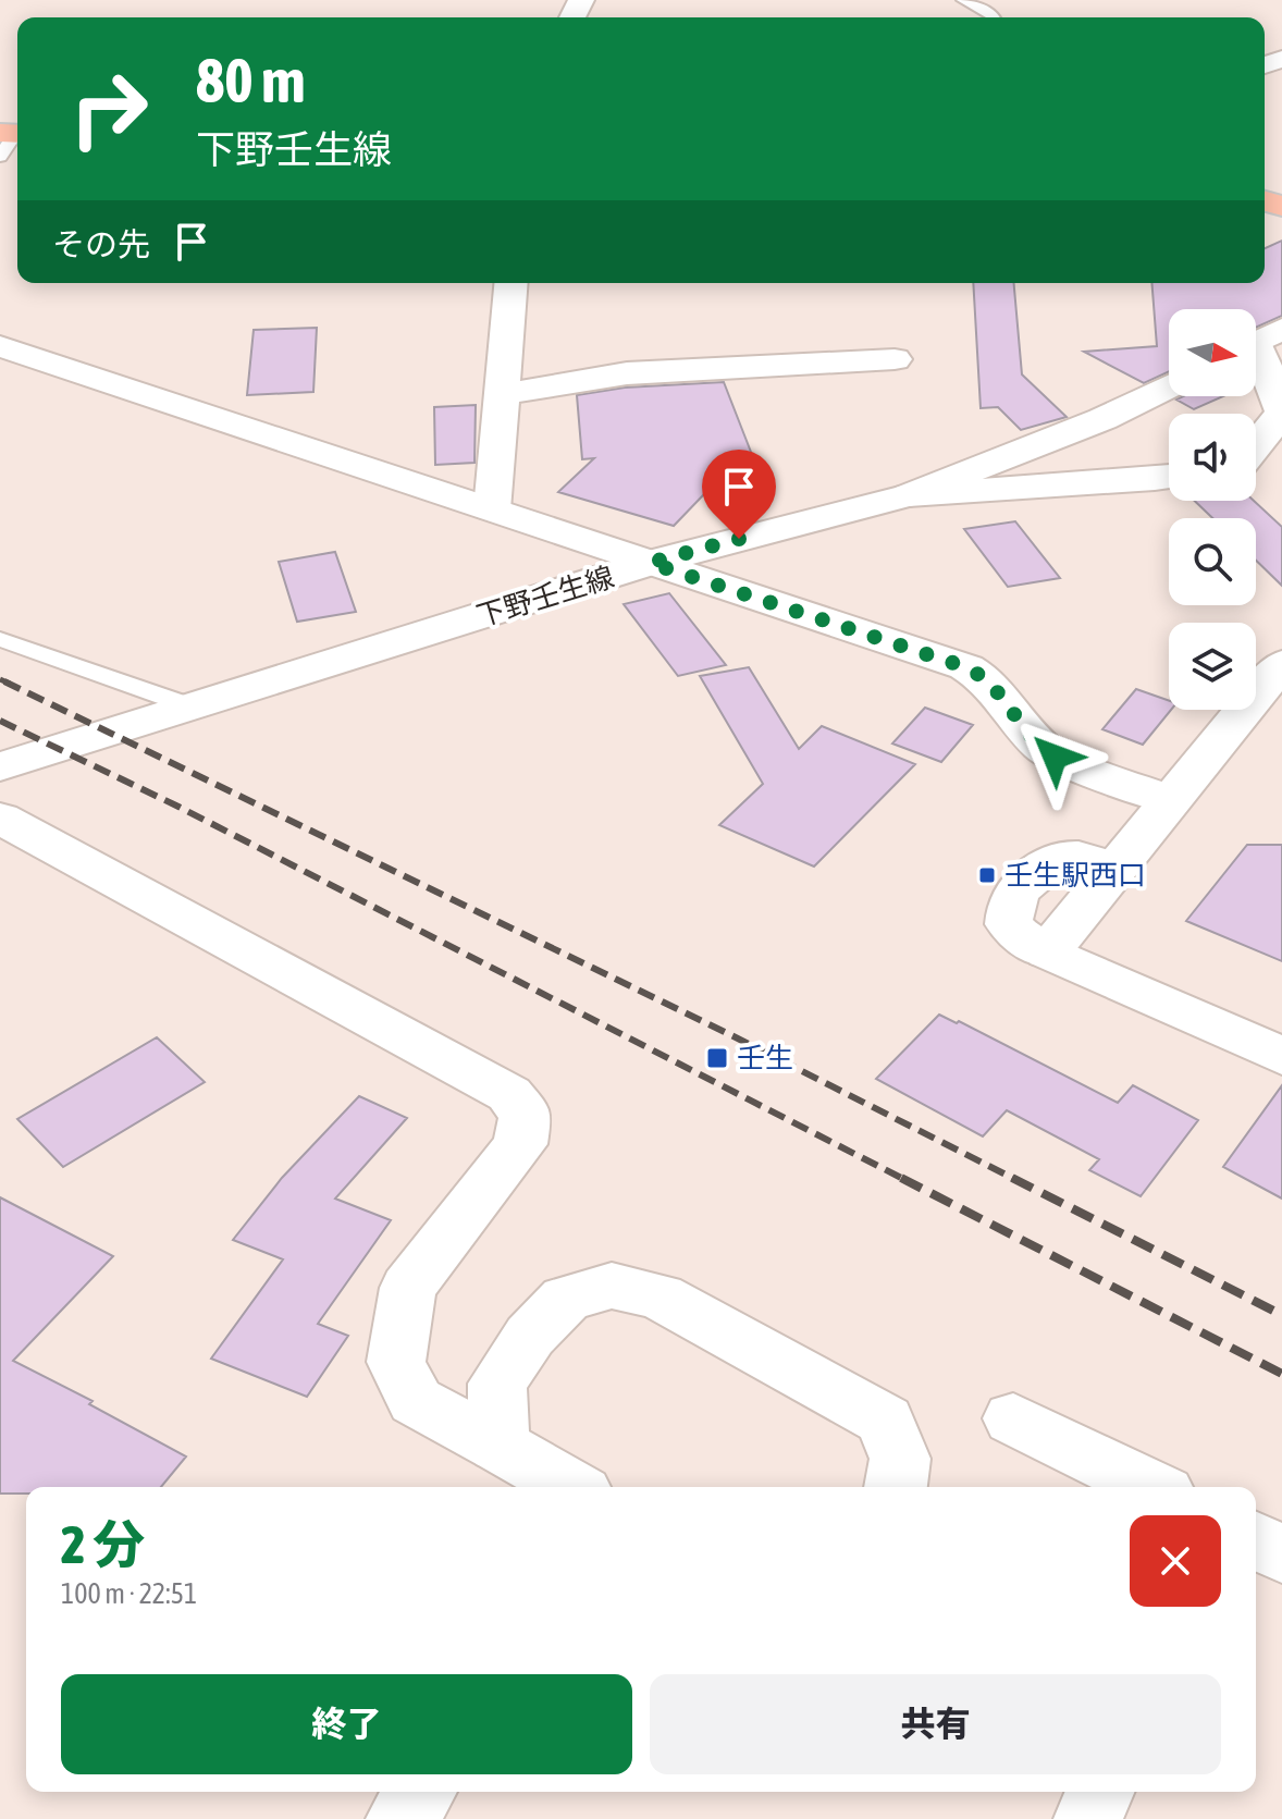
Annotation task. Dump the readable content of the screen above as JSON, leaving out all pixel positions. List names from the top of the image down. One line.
{"streets":{"street":["下野壬生線"]},"places":{"transit":["壬生駅西口","壬生"]},"north":"right","page":{"turn":["80 m","下野壬生線"],"then":"その先","heading":["2 分","100 m · 22:51"],"buttons":["終了","共有"]}}
